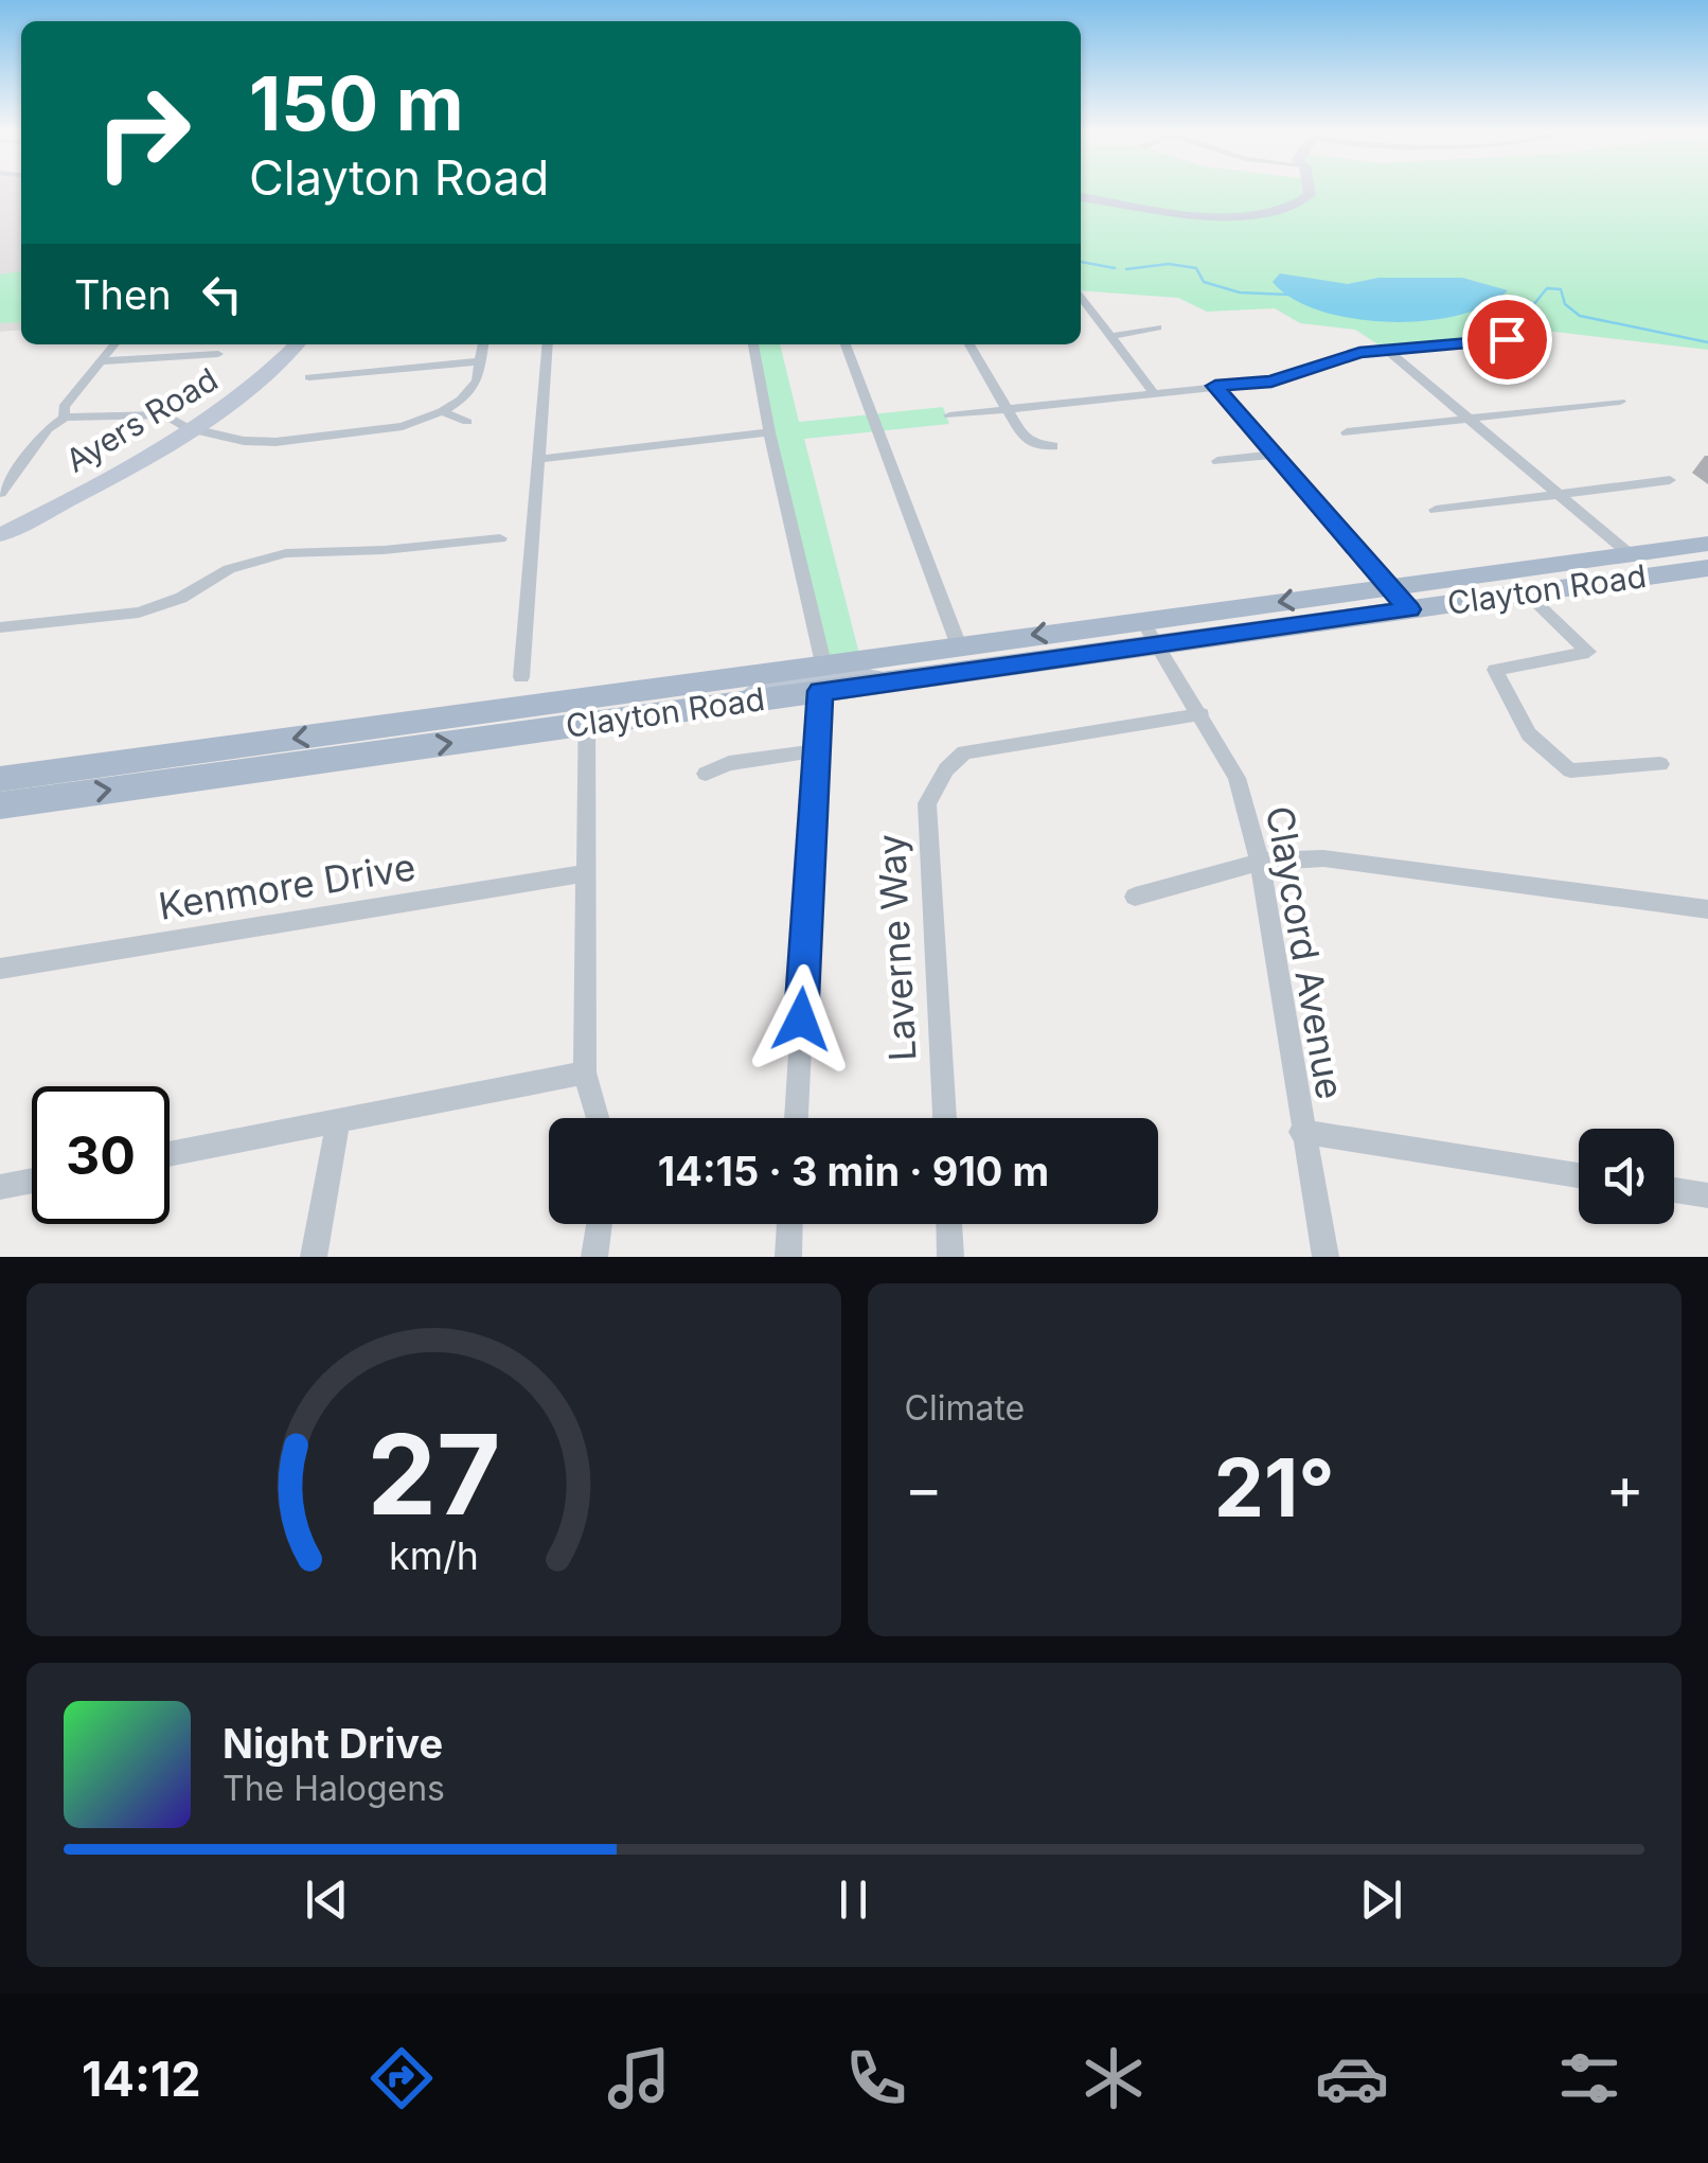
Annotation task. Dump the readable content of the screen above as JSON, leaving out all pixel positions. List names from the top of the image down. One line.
{"streets":{"main road":["Clayton Road"],"street":["Ayers Road","Kenmore Drive","Laverne Way","Claycord Avenue"]},"crossings":[["Clayton Road","Claycord Avenue"],["Laverne Way","Claycord Avenue"]],"page":{"turn":["150 m","Clayton Road"],"then":"Then","limit":"30","trip":"14:15 · 3 min · 910 m","tile":"Climate","heat":["−","21°","+"],"song":["Night Drive","The Halogens"],"tabs":"14:12","gauge":["27","km/h"]}}
